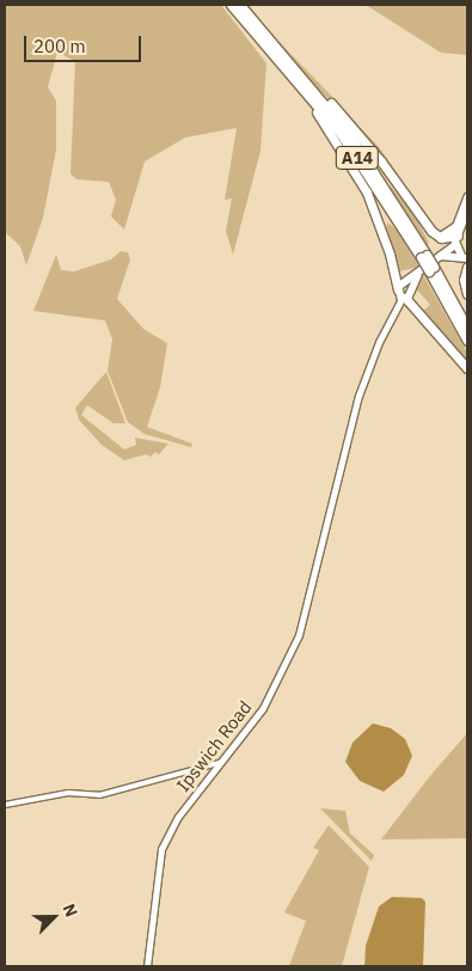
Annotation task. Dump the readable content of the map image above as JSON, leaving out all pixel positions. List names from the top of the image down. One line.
{"streets":{"highway":["A14"],"street":["Ipswich Road"]},"crossings":[["A14","Ipswich Road"]],"scale_bar":"200 m","north":"top right"}
